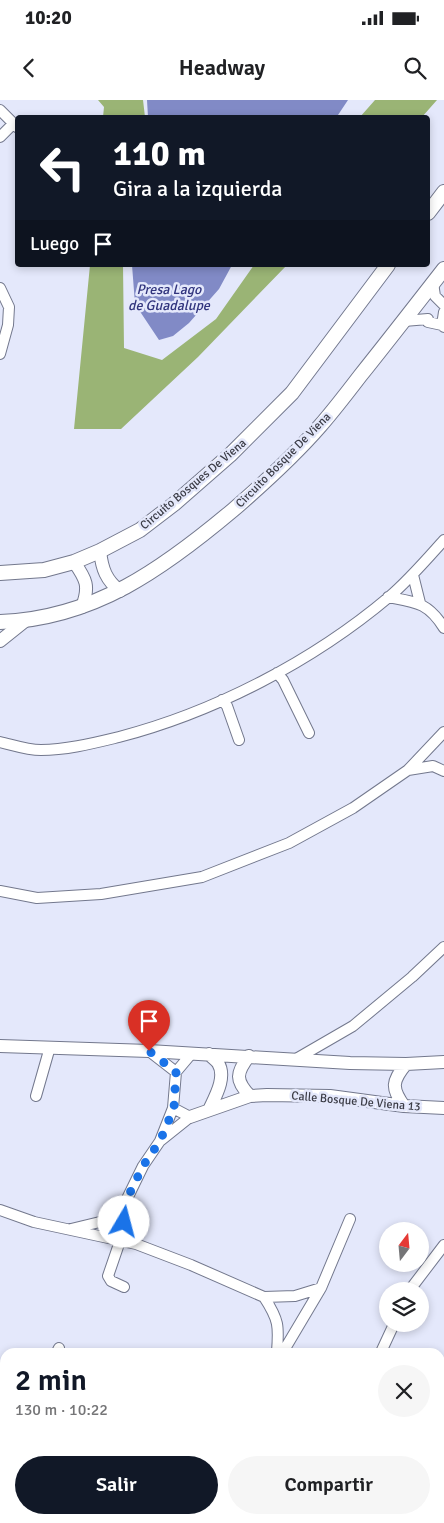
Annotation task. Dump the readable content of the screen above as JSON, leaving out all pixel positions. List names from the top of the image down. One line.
{"streets":{"main road":["Circuito Bosque De Viena","Circuito Bosques De Viena"],"street":["Calle Bosque De Viena 13"]},"water":["Presa Lago de Guadalupe"],"north":"top","page":{"status":"10:20","header":"Headway","turn":["110 m","Gira a la izquierda"],"then":"Luego","heading":["2 min","130 m · 10:22"],"buttons":["Salir","Compartir"]}}
